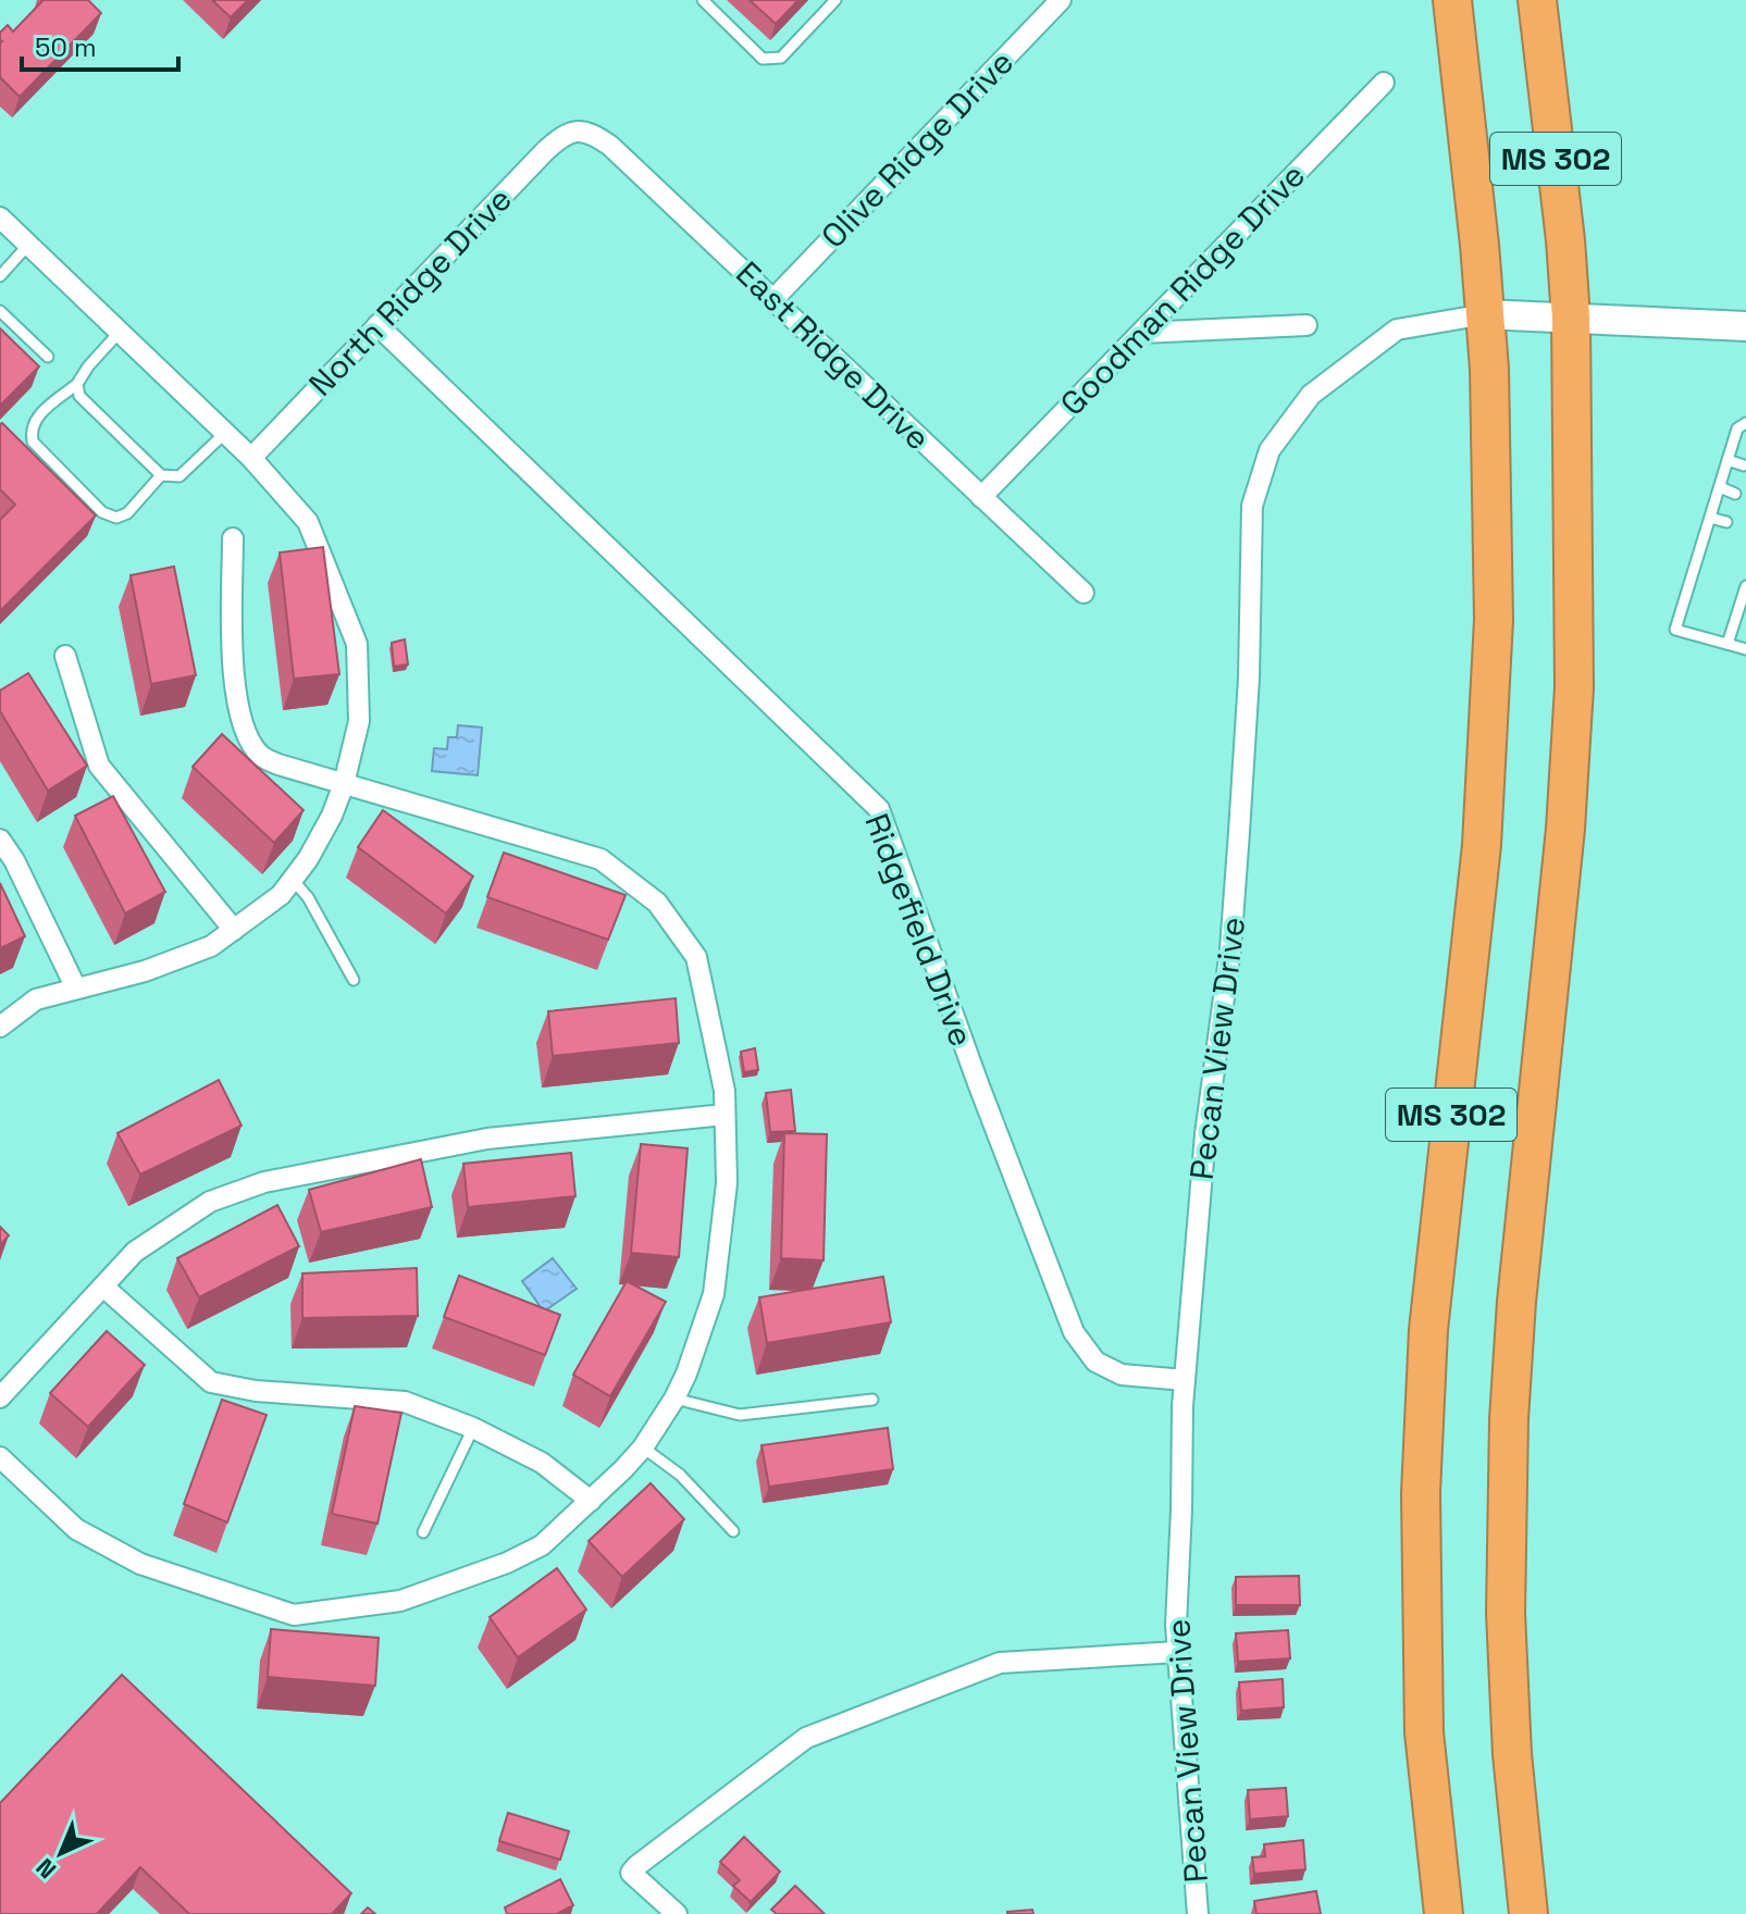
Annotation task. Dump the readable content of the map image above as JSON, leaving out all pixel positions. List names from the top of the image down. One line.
{"streets":{"highway":["MS 302"],"street":["Olive Ridge Drive","Goodman Ridge Drive","North Ridge Drive","East Ridge Drive","Ridgefield Drive","Pecan View Drive"]},"crossings":[["Olive Ridge Drive","East Ridge Drive"],["MS 302","Pecan View Drive"],["Goodman Ridge Drive","East Ridge Drive"],["North Ridge Drive","East Ridge Drive"],["North Ridge Drive","Ridgefield Drive"],["Ridgefield Drive","Pecan View Drive"]],"scale_bar":"50 m","north":"bottom left"}
